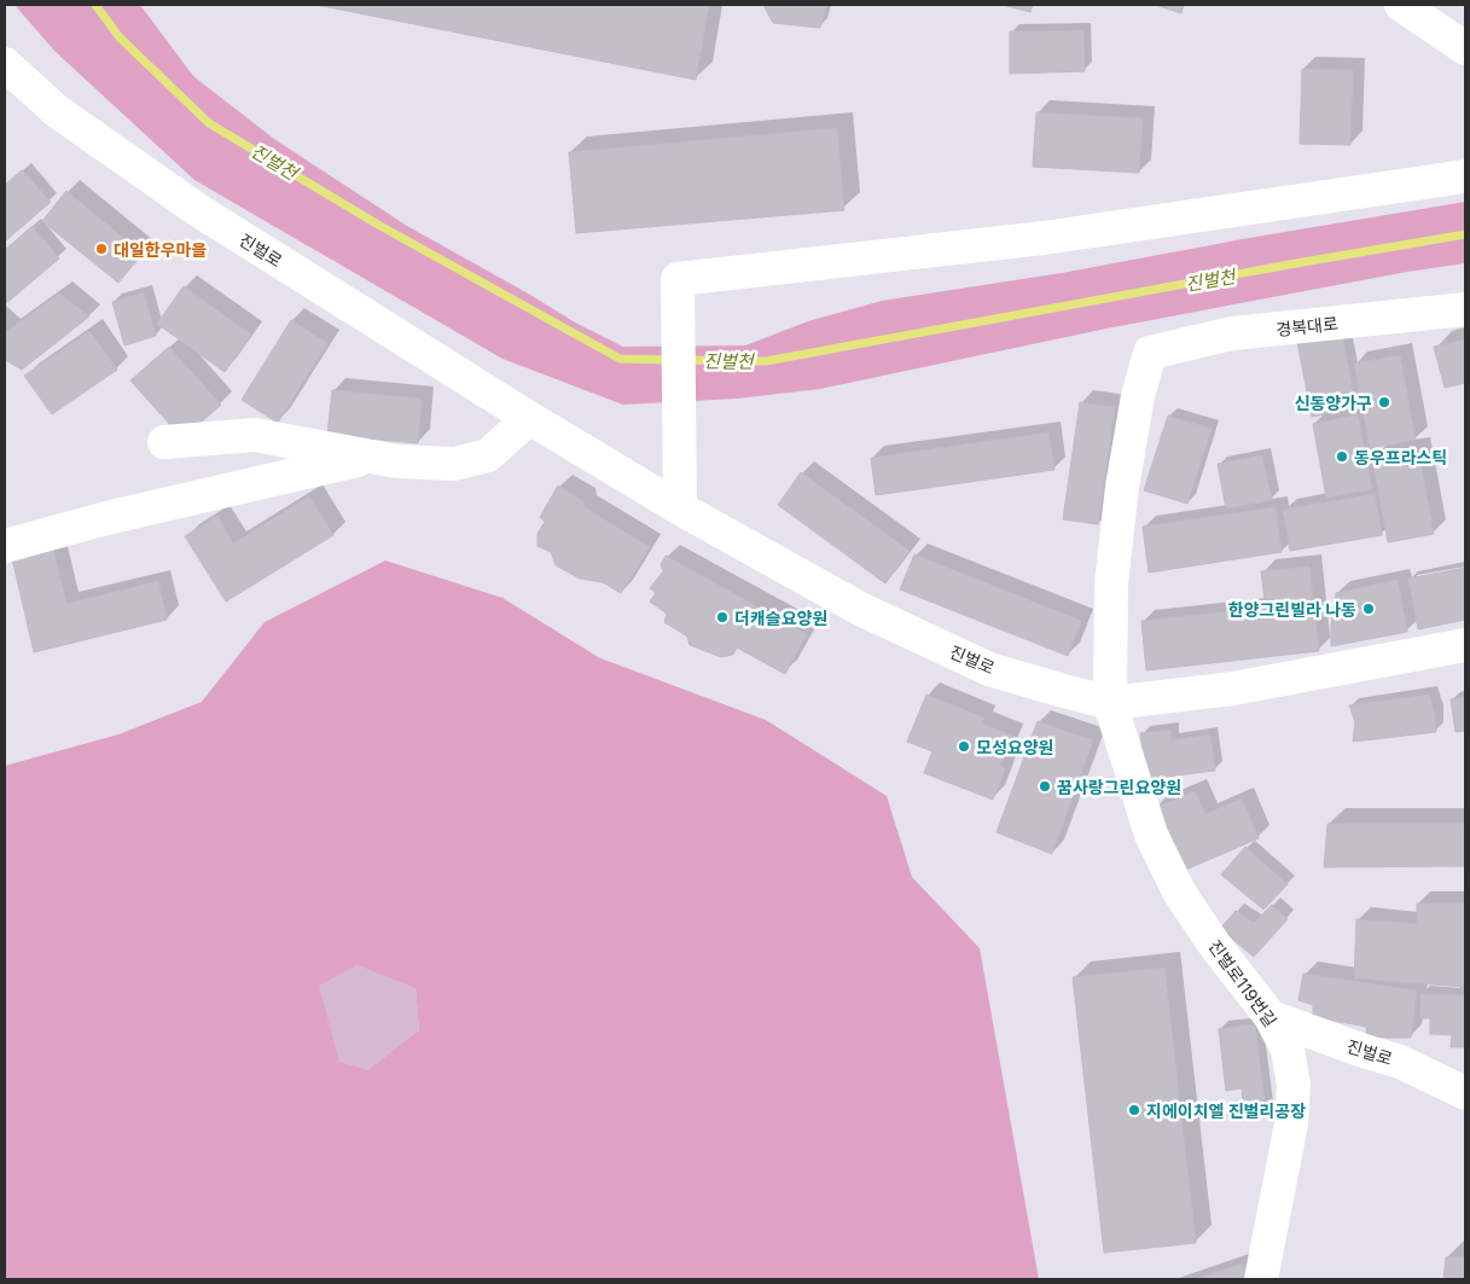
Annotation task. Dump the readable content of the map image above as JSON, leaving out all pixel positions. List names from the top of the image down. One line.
{"streets":{"street":["진벌로","경복대로","진벌로119번길"]},"crossings":[["진벌로","진벌로119번길"],["경복대로","진벌로119번길"]],"water":["진벌천"],"places":["대일한우마을","신동양가구","동우프라스틱","한양그린빌라 나동","더캐슬요양원","모성요양원","꿈사랑그린요양원","지에이치엘 진벌리공장"]}
